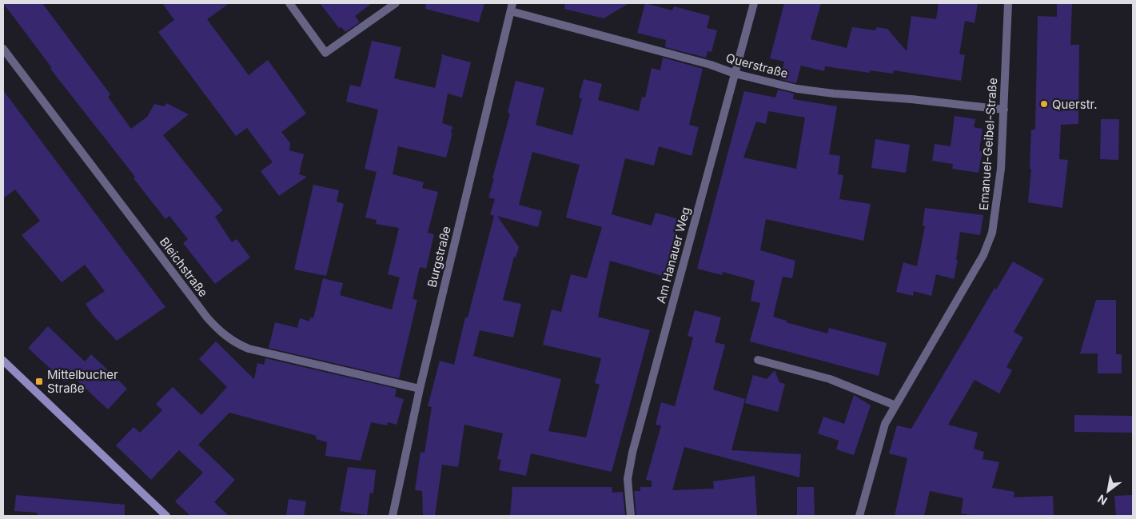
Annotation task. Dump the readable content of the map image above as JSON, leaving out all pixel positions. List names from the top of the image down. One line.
{"streets":{"street":["Querstraße","Emanuel-Geibel-Straße","Am Hanauer Weg","Burgstraße","Bleichstraße"]},"crossings":[["Querstraße","Emanuel-Geibel-Straße"],["Querstraße","Am Hanauer Weg"],["Querstraße","Burgstraße"],["Burgstraße","Bleichstraße"]],"places":{"other":["Querstr."],"transit":["Mittelbucher Straße"]},"north":"bottom left"}
